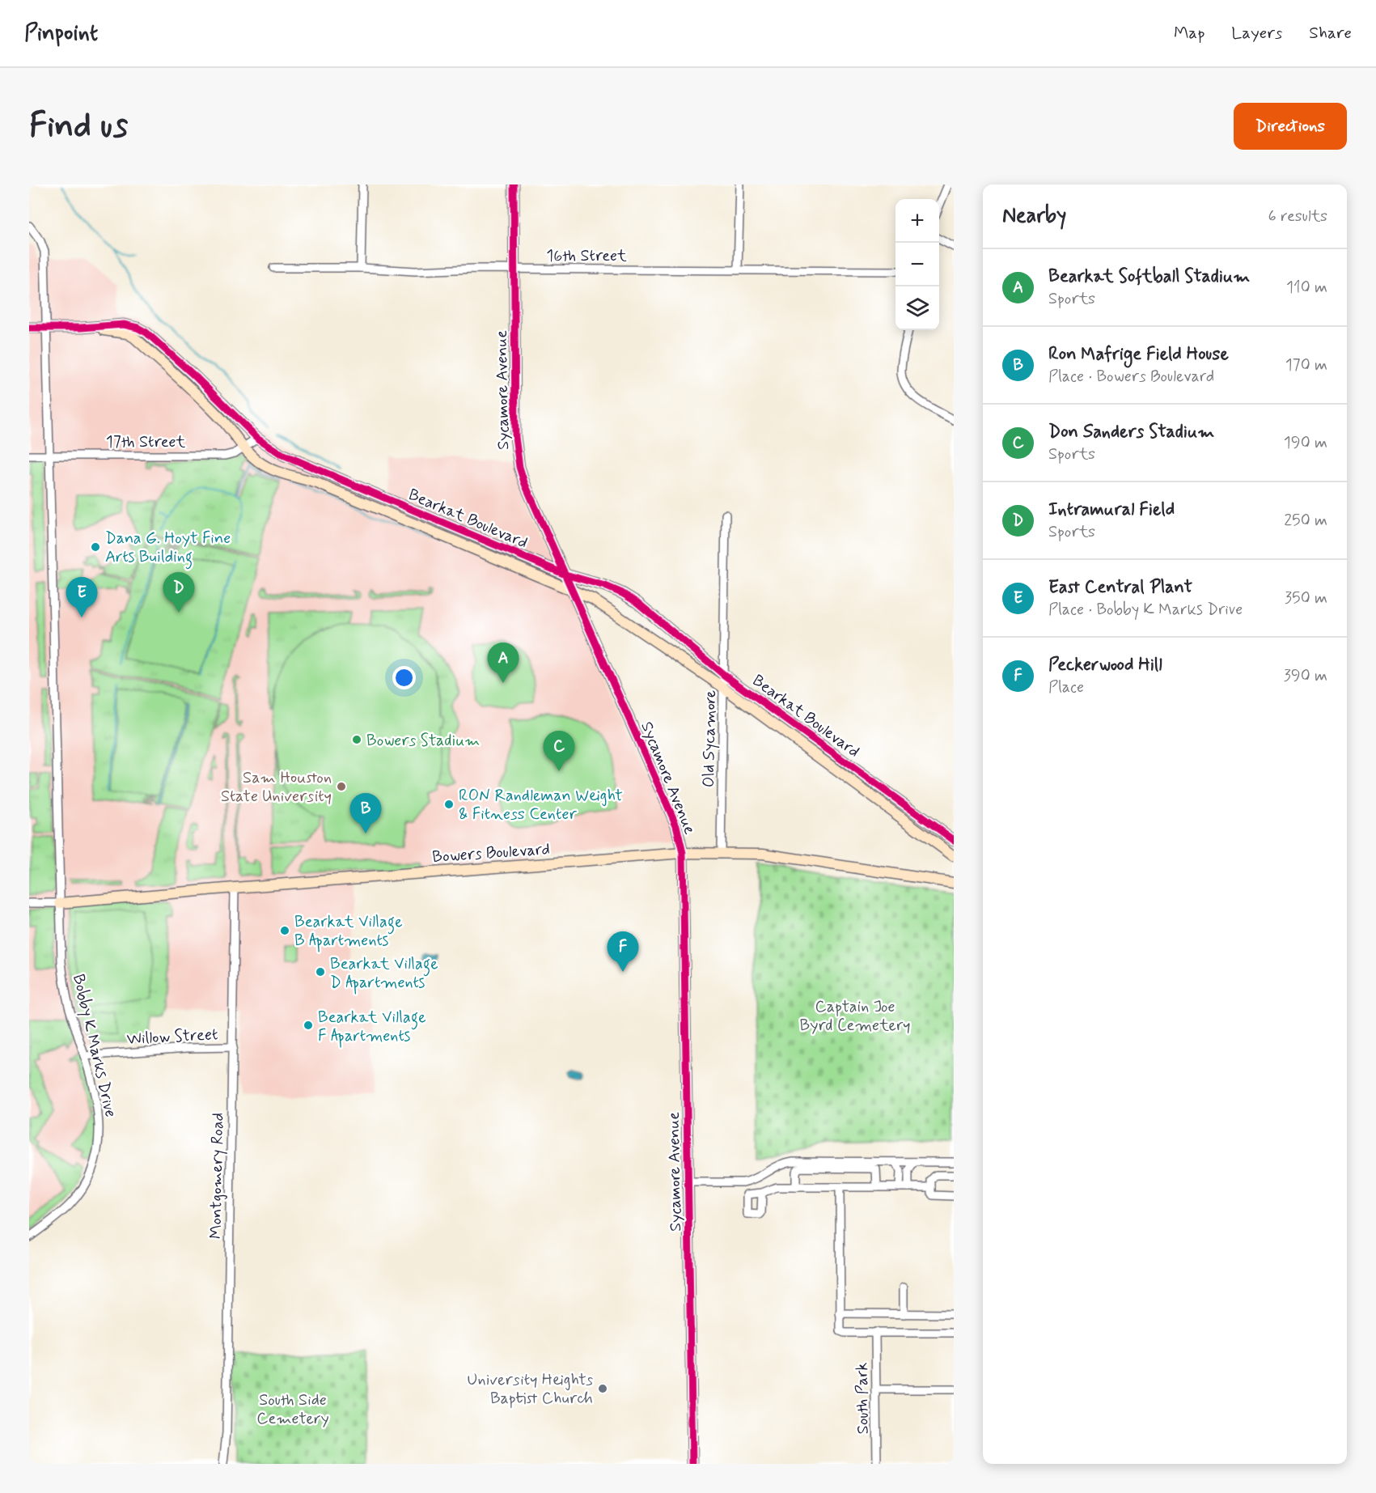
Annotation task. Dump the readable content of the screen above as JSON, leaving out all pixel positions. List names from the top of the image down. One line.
{"streets":{"street":["16th Street","Sycamore Avenue","17th Street","Bearkat Boulevard","Old Sycamore","Bowers Boulevard","Willow Street","Bobby K Marks Drive","Montgomery Road","South Park"]},"crossings":[["16th Street","Sycamore Avenue"],["Sycamore Avenue","Bearkat Boulevard"],["Sycamore Avenue","Bowers Boulevard"],["17th Street","Bearkat Boulevard"],["17th Street","Bobby K Marks Drive"],["Bearkat Boulevard","Old Sycamore"],["Bearkat Boulevard","Bobby K Marks Drive"],["Old Sycamore","Bowers Boulevard"],["Bowers Boulevard","Bobby K Marks Drive"],["Bowers Boulevard","Montgomery Road"],["Willow Street","Bobby K Marks Drive"],["Willow Street","Montgomery Road"]],"parks":["Captain Joe Byrd Cemetery","South Side Cemetery"],"places":["Dana G. Hoyt Fine Arts Building","Bowers Stadium","Sam Houston State University","RON Randleman Weight & Fitness Center","Bearkat Village B Apartments","Bearkat Village D Apartments","Bearkat Village F Apartments","University Heights Baptist Church"],"page":{"header":"Pinpoint","nav":["Map","Layers","Share"],"buttons":"Directions","title":"Find us","heading":["Nearby","6 results"],"map_buttons":["+","−"],"list":[{"mark":"A","name":"Bearkat Softball Stadium","note":"Sports","value":"110 m"},{"mark":"B","name":"Ron Mafrige Field House","note":"Place · Bowers Boulevard","value":"170 m"},{"mark":"C","name":"Don Sanders Stadium","note":"Sports","value":"190 m"},{"mark":"D","name":"Intramural Field","note":"Sports","value":"250 m"},{"mark":"E","name":"East Central Plant","note":"Place · Bobby K Marks Drive","value":"350 m"},{"mark":"F","name":"Peckerwood Hill","note":"Place","value":"390 m"}],"pins":["D","E","A","C","B","F"]}}
